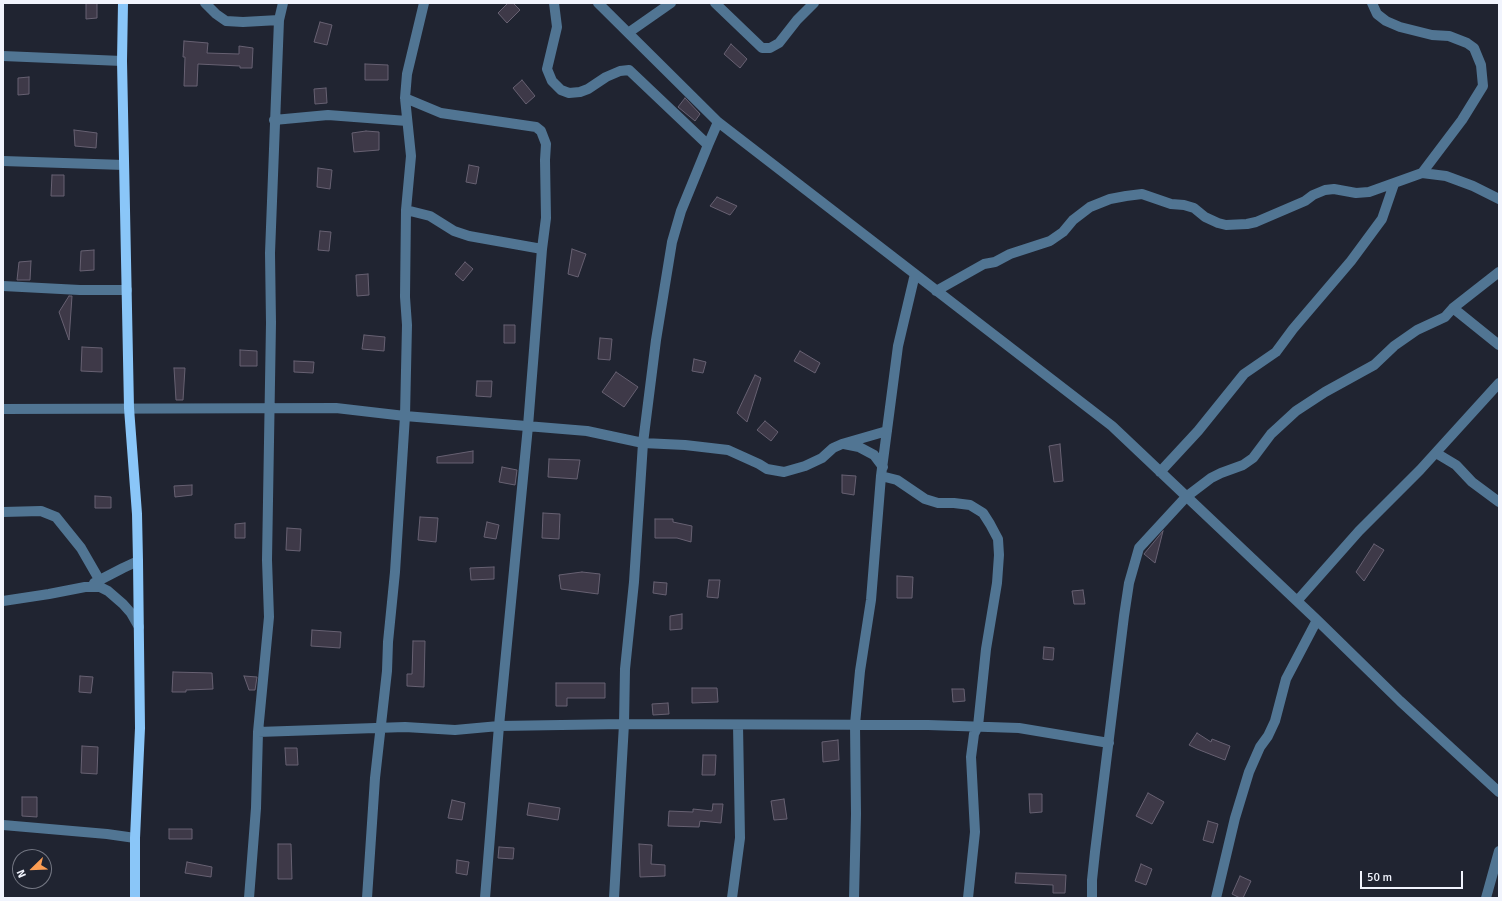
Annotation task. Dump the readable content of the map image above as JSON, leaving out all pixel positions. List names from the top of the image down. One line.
{"scale_bar":"50 m","north":"bottom left"}
